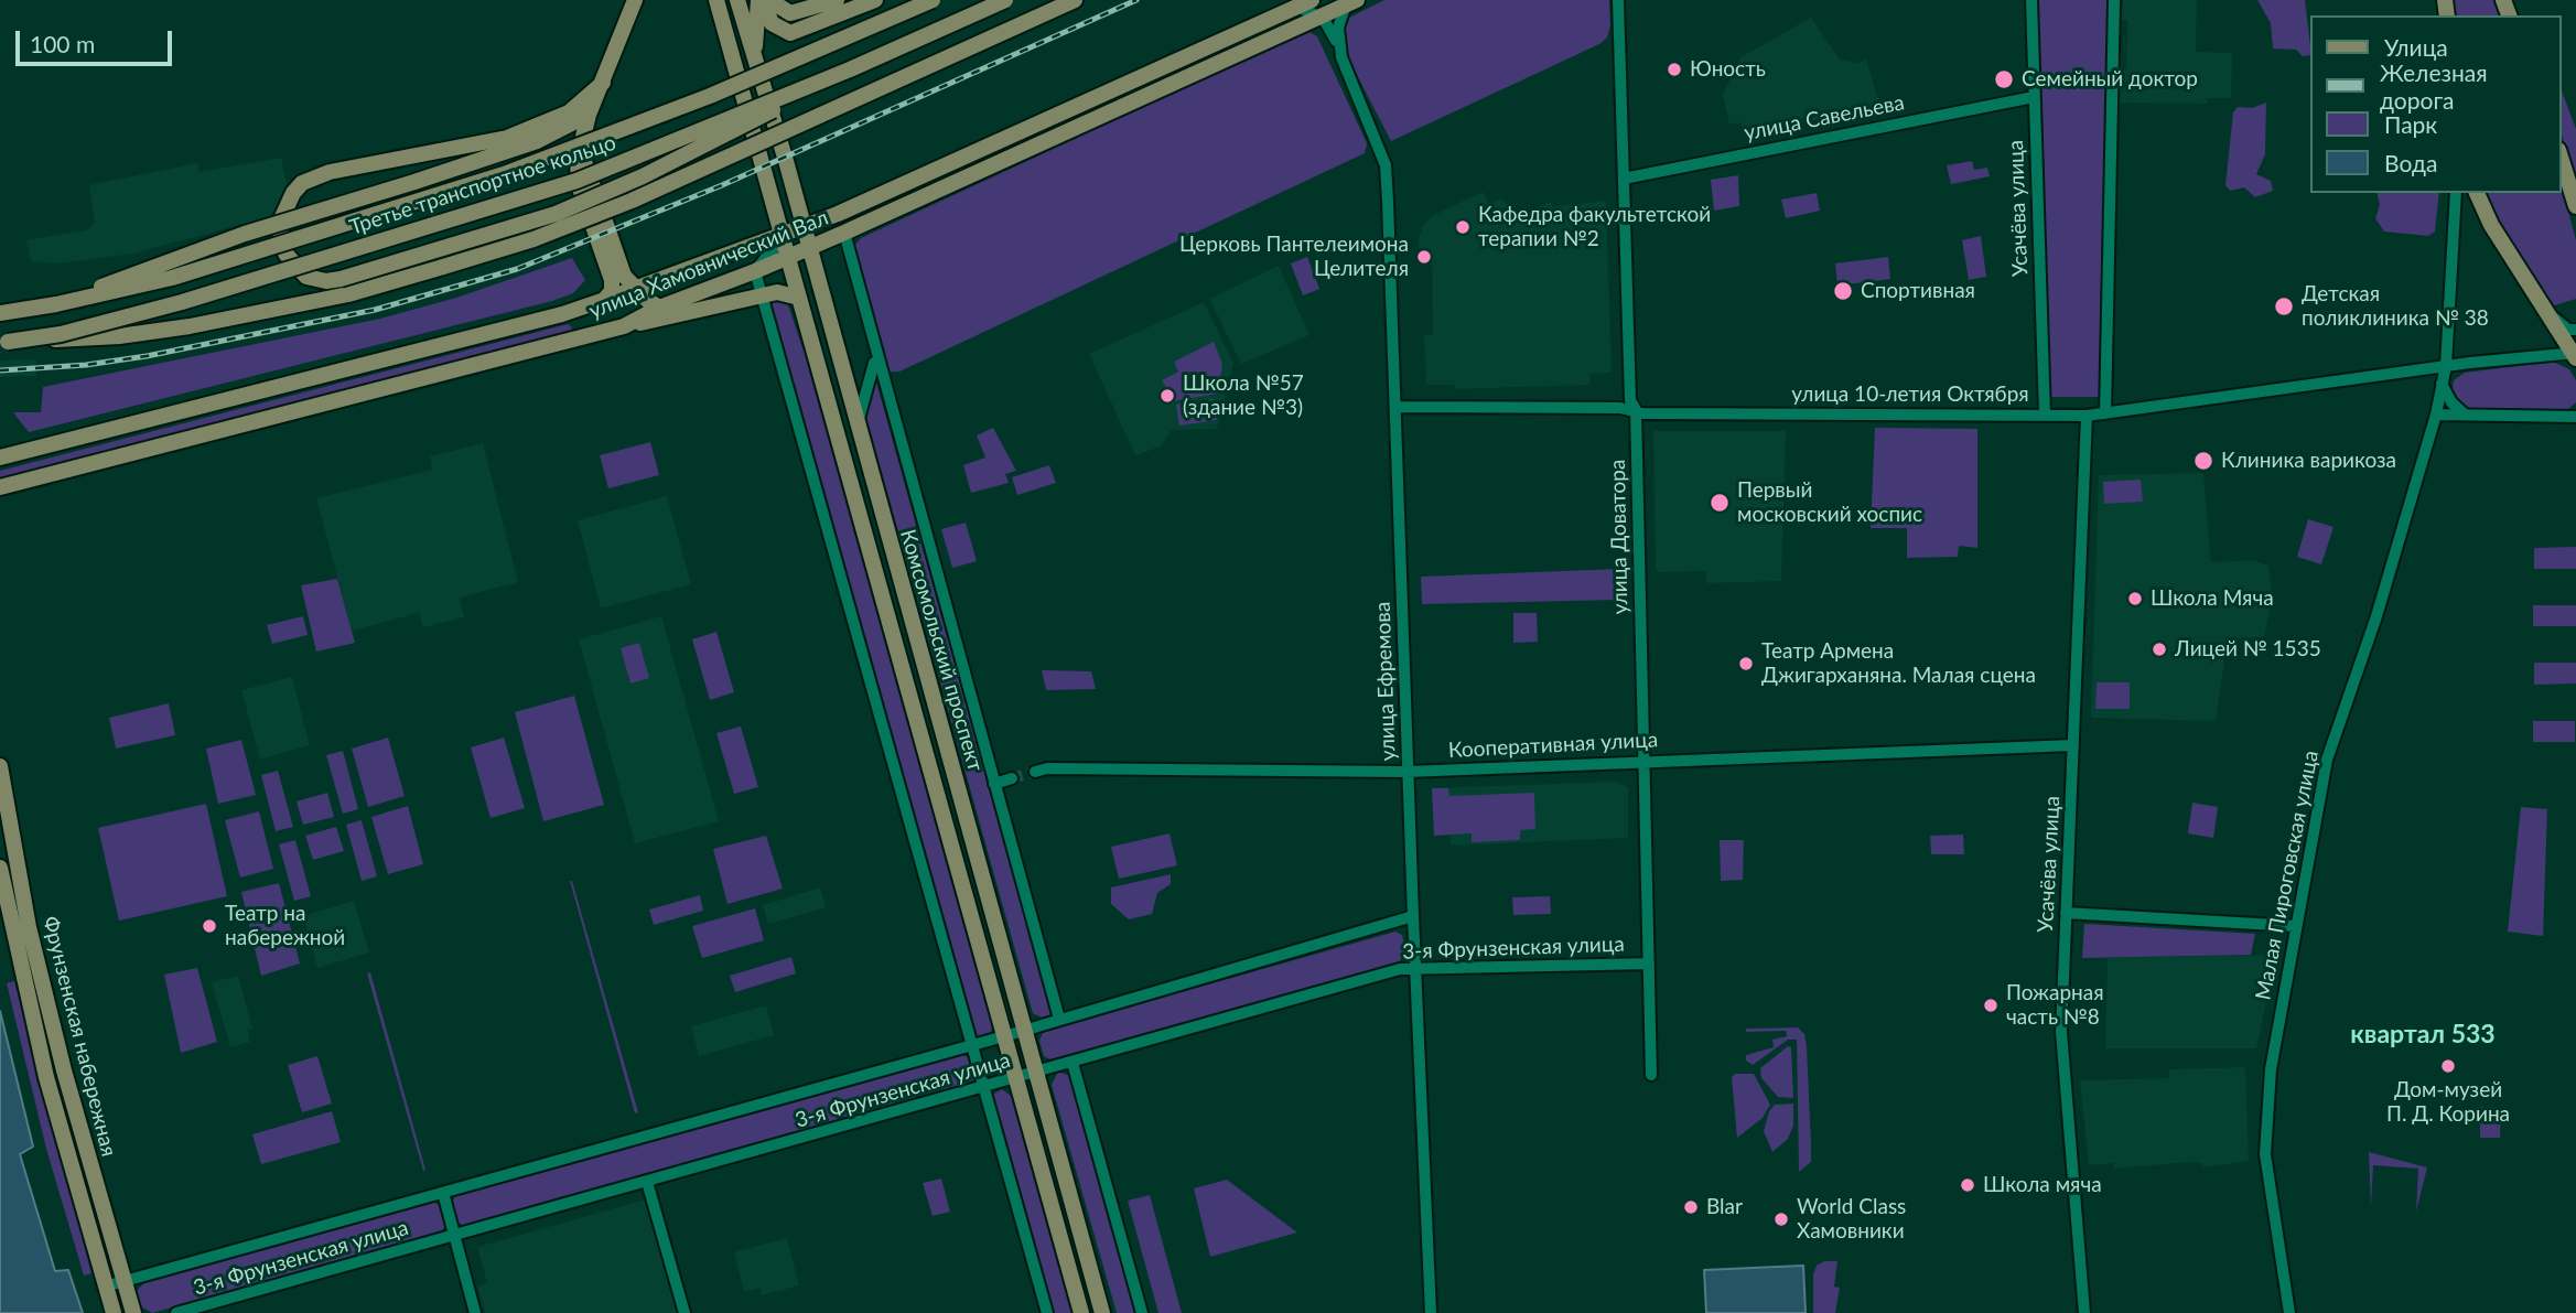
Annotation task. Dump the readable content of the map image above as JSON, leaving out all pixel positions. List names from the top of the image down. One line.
{"streets":{"main road":["Третье транспортное кольцо","улица Хамовнический Вал","Комсомольский проспект","Фрунзенская набережная"],"street":["улица Савельева","Усачёва улица","улица 10-летия Октября","улица Доватора","улица Ефремова","Кооперативная улица","Малая Пироговская улица","3-я Фрунзенская улица"]},"crossings":[["улица Савельева","Усачёва улица"],["улица Савельева","улица Доватора"],["Усачёва улица","улица 10-летия Октября"],["Усачёва улица","Кооперативная улица"],["улица Хамовнический Вал","Комсомольский проспект"],["улица Хамовнический Вал","улица Ефремова"],["улица 10-летия Октября","улица Доватора"],["улица 10-летия Октября","улица Ефремова"],["улица 10-летия Октября","Малая Пироговская улица"],["улица Доватора","Кооперативная улица"],["улица Доватора","3-я Фрунзенская улица"],["Комсомольский проспект","3-я Фрунзенская улица"],["улица Ефремова","Кооперативная улица"],["улица Ефремова","3-я Фрунзенская улица"],["3-я Фрунзенская улица","Фрунзенская набережная"]],"districts":["квартал 533"],"places":["Юность","Семейный доктор","Кафедра факультетской терапии №2","Церковь Пантелеимона Целителя","Спортивная","Детская поликлиника № 38","Школа №57 (здание №3)","Клиника варикоза","Первый московский хоспис","Школа Мяча","Лицей № 1535","Театр Армена Джигарханяна. Малая сцена","Театр на набережной","Пожарная часть №8","Дом-музей П. Д. Корина","Школа мяча","Blar","World Class Хамовники"],"legend":["Улица","Железная дорога","Парк","Вода"],"scale_bar":"100 m"}
